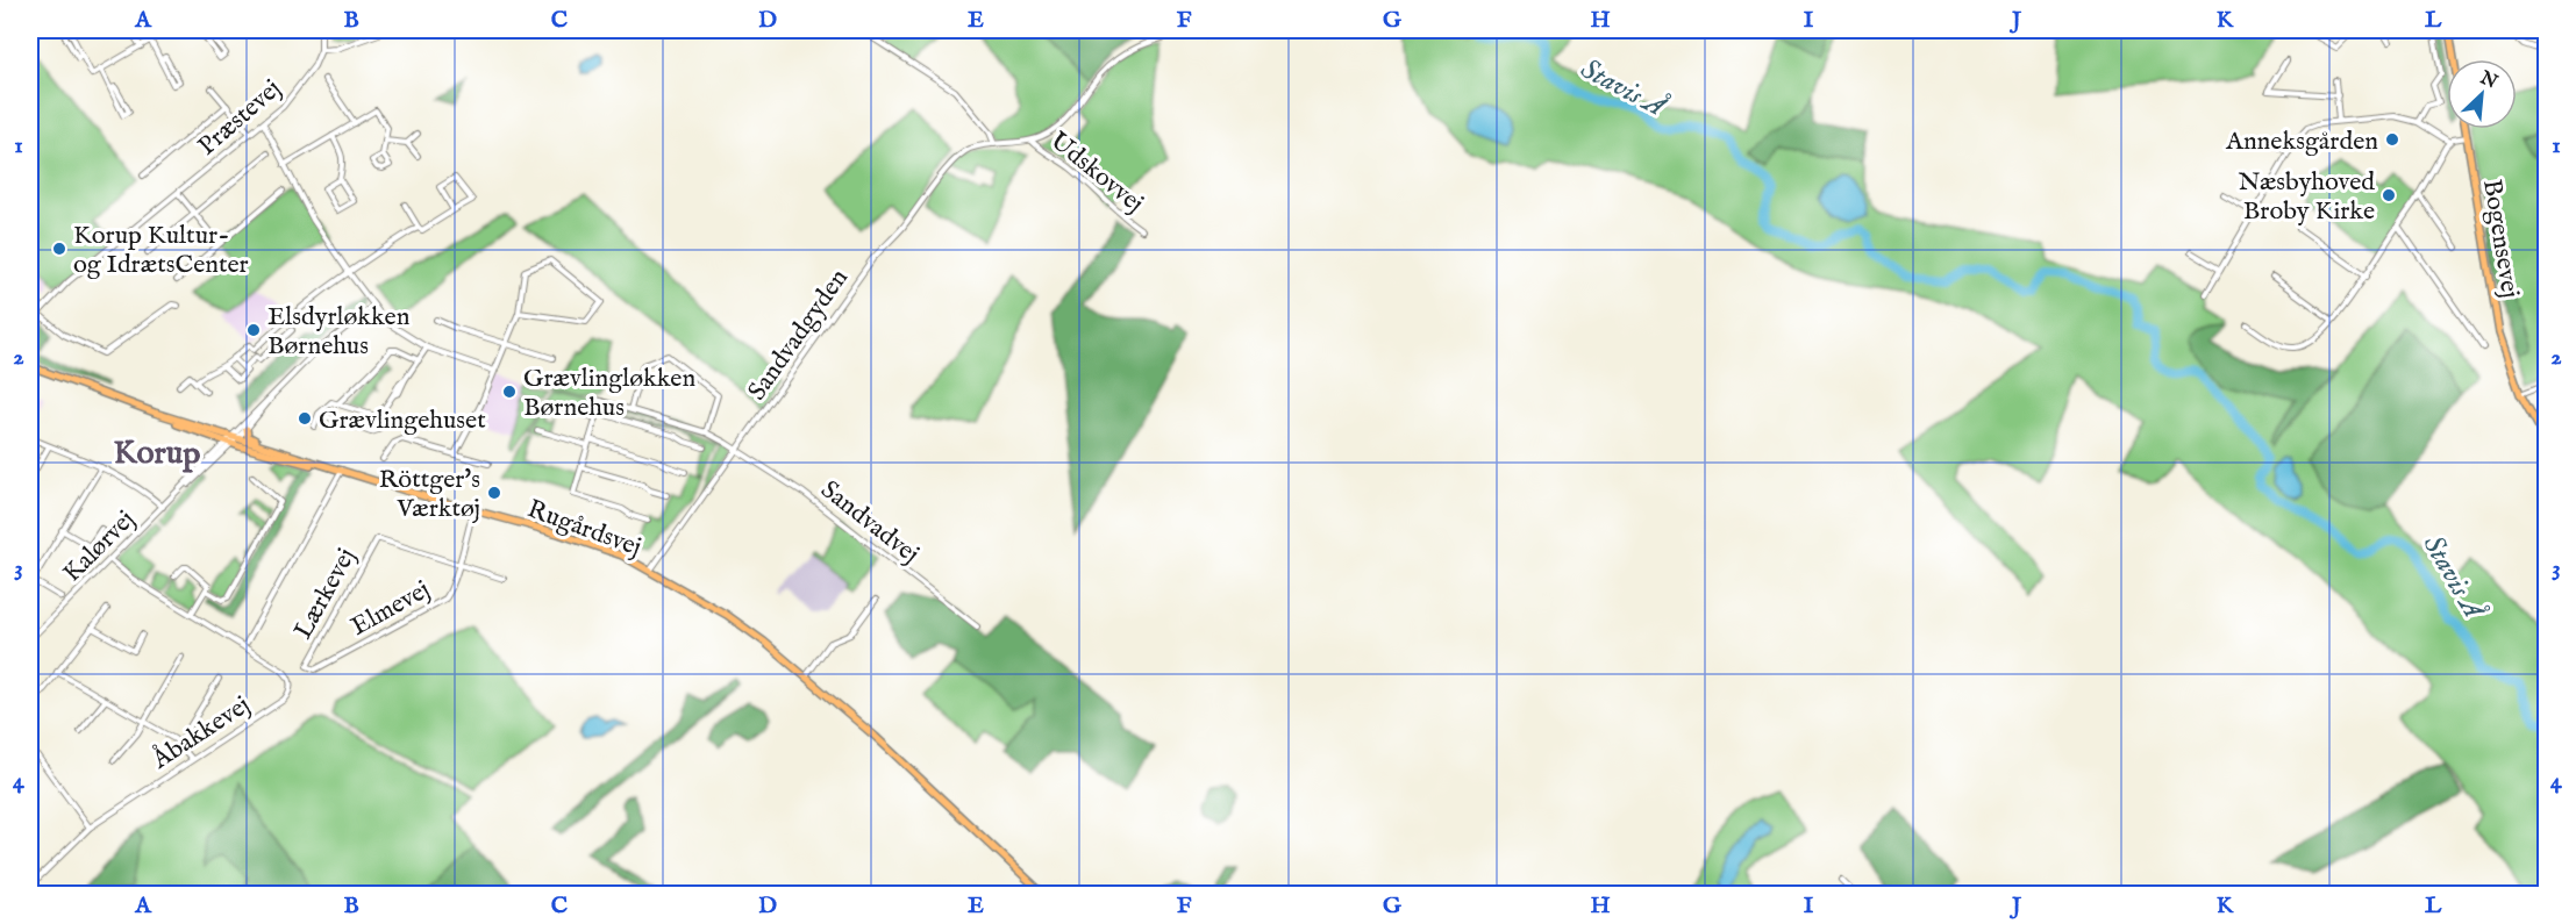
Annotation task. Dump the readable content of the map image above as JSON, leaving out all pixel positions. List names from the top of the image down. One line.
{"streets":{"main road":["Bogensevej","Rugårdsvej"],"street":["Præstevej","Udskovvej","Sandvadgyden","Sandvadvej","Kalørvej","Lærkevej","Elmevej","Åbakkevej"]},"crossings":[["Udskovvej","Sandvadgyden"],["Sandvadgyden","Sandvadvej"],["Sandvadgyden","Rugårdsvej"],["Rugårdsvej","Kalørvej"],["Rugårdsvej","Elmevej"],["Kalørvej","Åbakkevej"],["Lærkevej","Elmevej"]],"districts":["Korup"],"water":["Stavis Å"],"places":["Anneksgården","Næsbyhoved Broby Kirke","Korup Kultur- og IdrætsCenter","Elsdyrløkken Børnehus","Grævlingløkken Børnehus","Grævlingehuset","Röttger's Værktøj"],"north":"top right","grid":{"columns":["A","B","C","D","E","F","G","H","I","J","K","L"],"rows":["1","2","3","4"]}}
